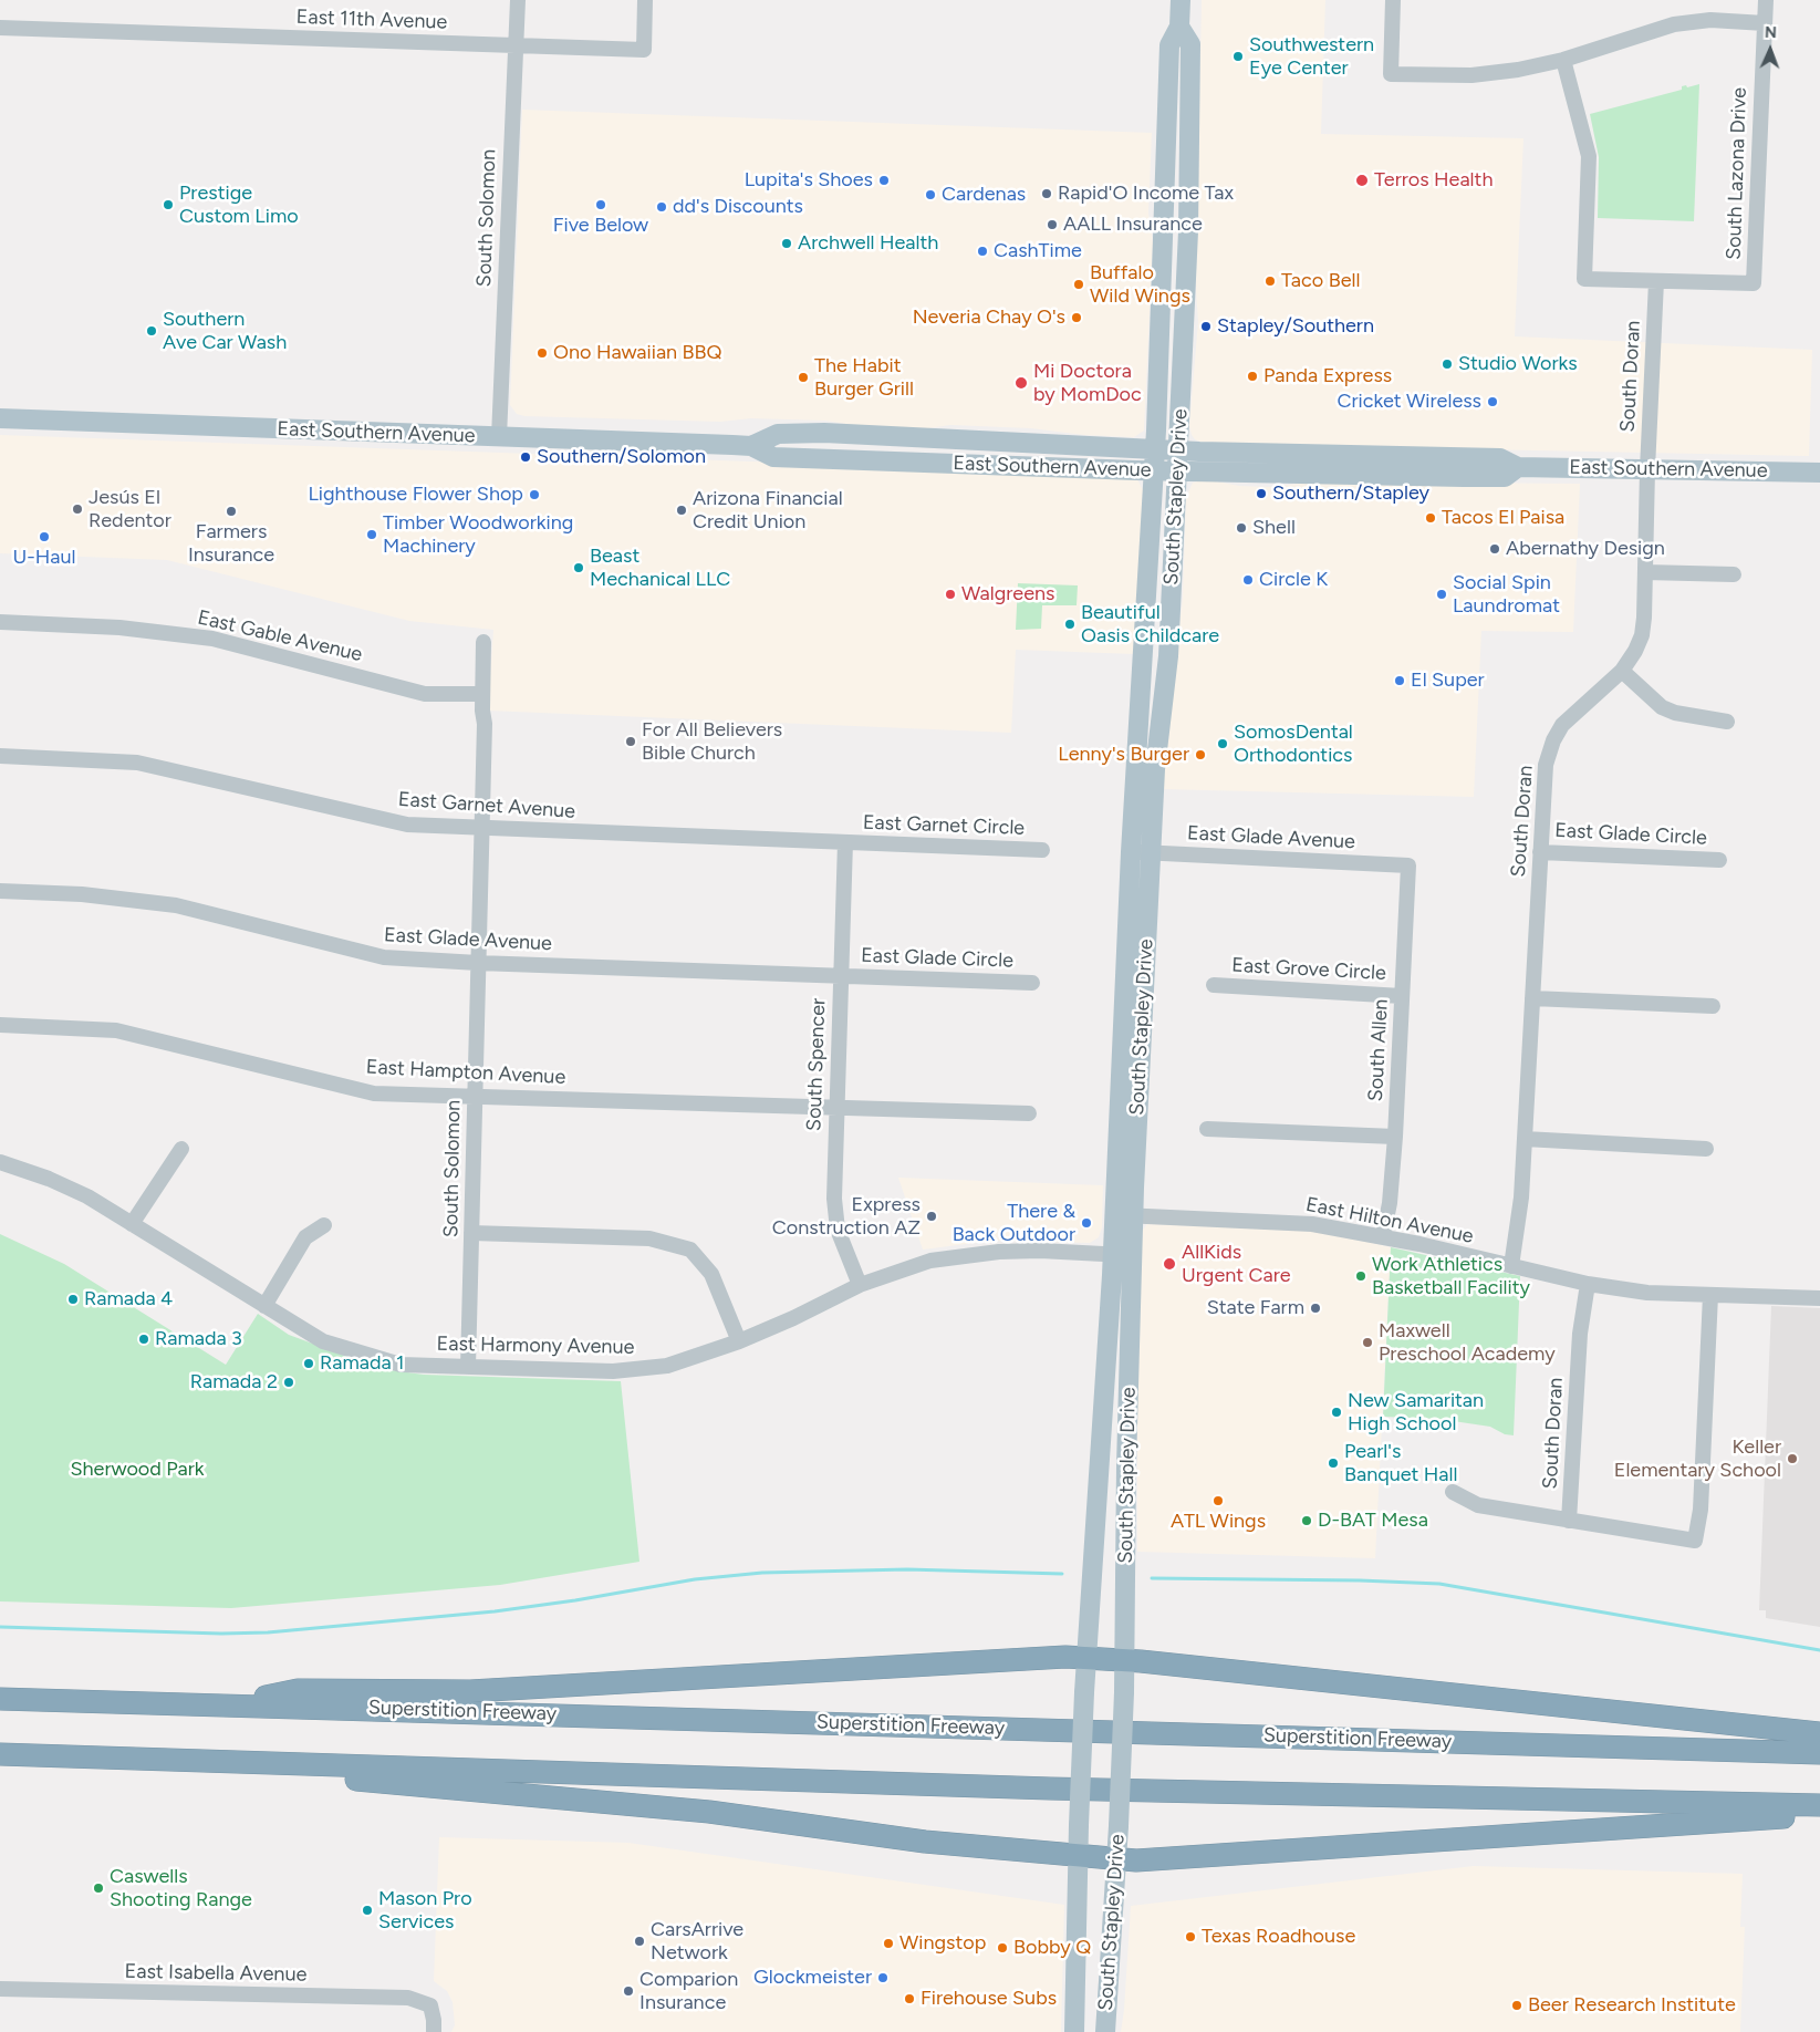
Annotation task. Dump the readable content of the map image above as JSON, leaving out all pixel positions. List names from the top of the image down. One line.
{"streets":{"highway":["Superstition Freeway"],"main road":["East Southern Avenue","South Stapley Drive"],"street":["East 11th Avenue","South Lazona Drive","South Solomon","South Doran","East Gable Avenue","East Garnet Avenue","East Garnet Circle","East Glade Circle","East Glade Avenue","East Grove Circle","South Allen","South Spencer","East Hampton Avenue","East Hilton Avenue","East Harmony Avenue","East Isabella Avenue"]},"crossings":[["East 11th Avenue","South Solomon"],["South Lazona Drive","South Doran"],["South Solomon","East Southern Avenue"],["South Solomon","East Gable Avenue"],["South Solomon","East Garnet Avenue"],["South Solomon","East Glade Avenue"],["South Solomon","East Hampton Avenue"],["South Solomon","East Harmony Avenue"],["South Doran","East Southern Avenue"],["South Doran","East Glade Circle"],["South Doran","East Hilton Avenue"],["East Southern Avenue","South Stapley Drive"],["South Stapley Drive","East Glade Avenue"],["South Stapley Drive","East Hilton Avenue"],["South Stapley Drive","East Harmony Avenue"],["East Garnet Avenue","East Garnet Circle"],["East Garnet Avenue","South Spencer"],["East Garnet Circle","South Spencer"],["East Glade Circle","East Glade Avenue"],["East Glade Circle","South Spencer"],["East Glade Avenue","South Allen"],["East Glade Avenue","South Spencer"],["East Grove Circle","South Allen"],["South Allen","East Hilton Avenue"],["South Spencer","East Hampton Avenue"],["South Spencer","East Harmony Avenue"]],"parks":["Sherwood Park"],"places":["Southwestern Eye Center","Lupita's Shoes","Terros Health","Rapid'O Income Tax","Cardenas","Prestige Custom Limo","Five Below","dd's Discounts","AALL Insurance","Archwell Health","CashTime","Taco Bell","Buffalo Wild Wings","Neveria Chay O's","Stapley/Southern","Southern Ave Car Wash","Ono Hawaiian BBQ","Studio Works","Panda Express","The Habit Burger Grill","Mi Doctora by MomDoc","Cricket Wireless","Southern/Solomon","Southern/Stapley","Lighthouse Flower Shop","Jesús El Redentor","Arizona Financial Credit Union","Farmers Insurance","Tacos El Paisa","Shell","Timber Woodworking Machinery","U-Haul","Abernathy Design","Beast Mechanical LLC","Circle K","Walgreens","Social Spin Laundromat","Beautiful Oasis Childcare","El Super","For All Believers Bible Church","SomosDental Orthodontics","Lenny's Burger","Express Construction AZ","There & Back Outdoor","AllKids Urgent Care","Work Athletics Basketball Facility","Ramada 4","State Farm","Ramada 3","Maxwell Preschool Academy","Ramada 1","Ramada 2","New Samaritan High School","Keller Elementary School","Pearl's Banquet Hall","ATL Wings","D-BAT Mesa","Caswells Shooting Range","Mason Pro Services","Texas Roadhouse","CarsArrive Network","Wingstop","Bobby Q","Glockmeister","Comparion Insurance","Firehouse Subs","Beer Research Institute"],"north":"top"}
